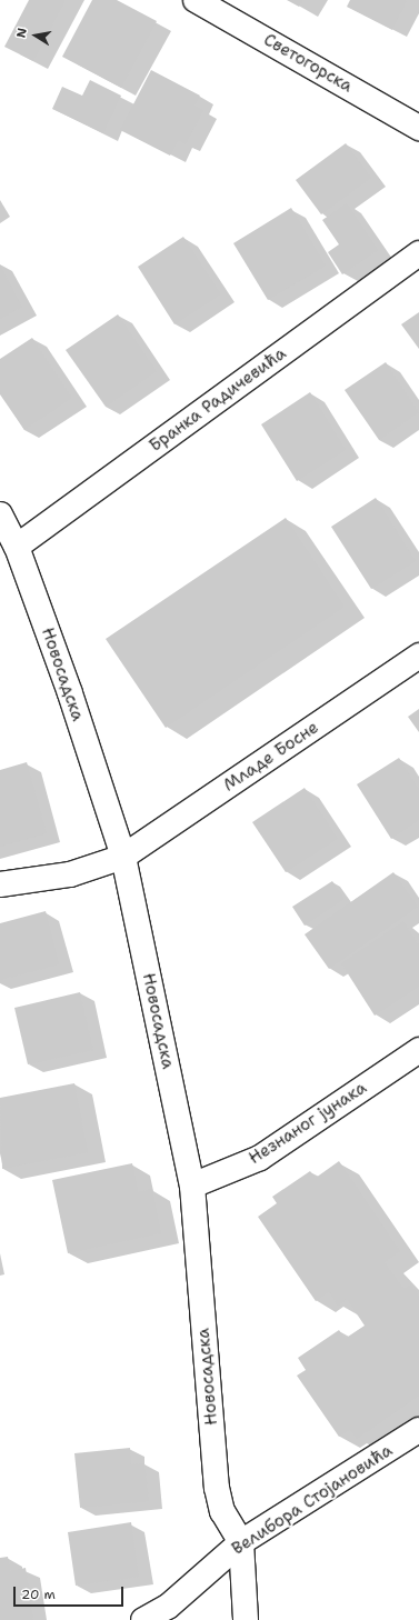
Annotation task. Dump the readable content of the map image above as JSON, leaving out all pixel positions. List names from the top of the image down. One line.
{"streets":{"street":["Светогорска","Бранка Радичевића","Новосадска","Младе Босне","Незнаног јунака","Велибора Стојановића"]},"crossings":[["Бранка Радичевића","Новосадска"],["Новосадска","Младе Босне"],["Новосадска","Незнаног јунака"],["Новосадска","Велибора Стојановића"]],"scale_bar":"20 m","north":"left"}
